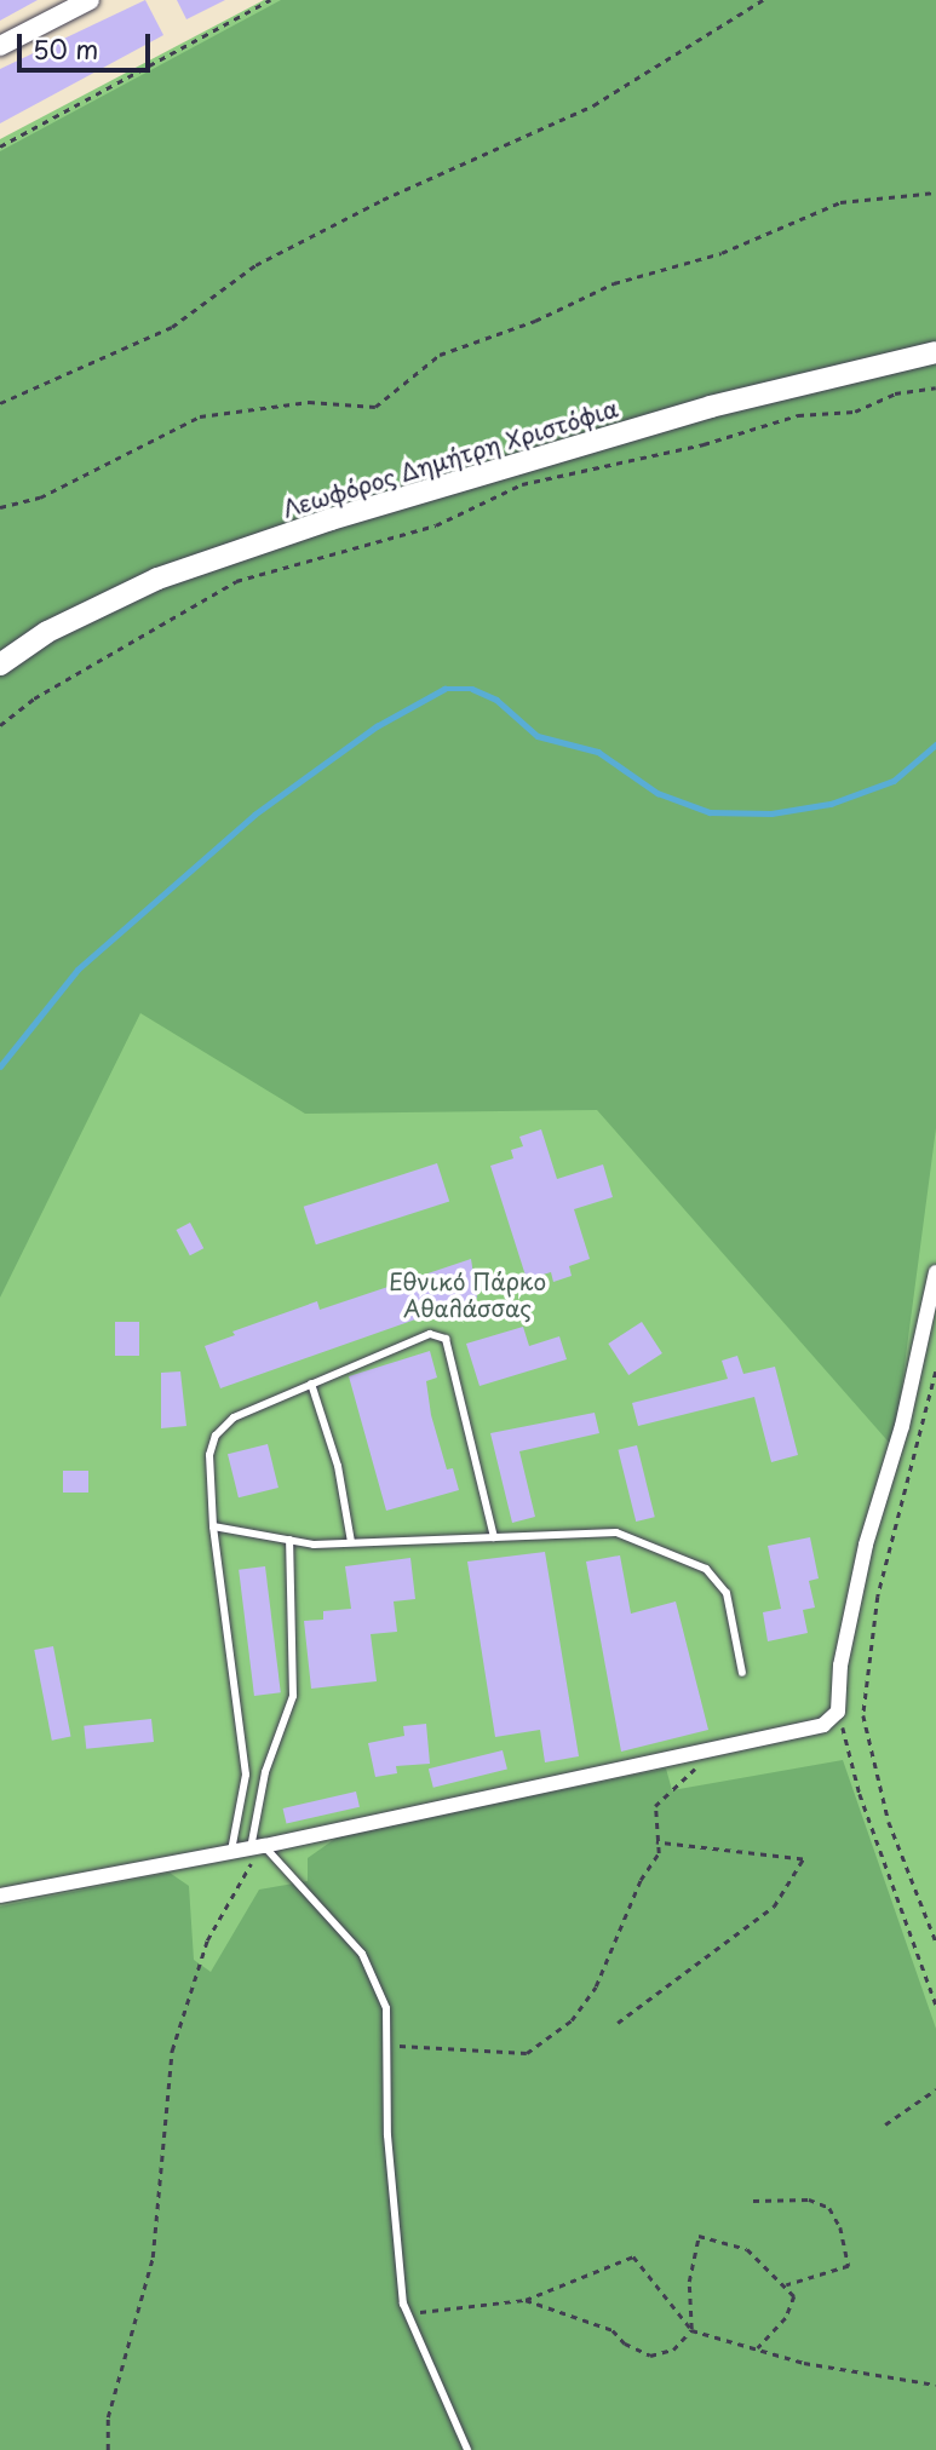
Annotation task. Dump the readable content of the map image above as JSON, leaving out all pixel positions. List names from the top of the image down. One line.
{"streets":{"main road":["Λεωφόρος Δημήτρη Χριστόφια"]},"parks":["Εθνικό Πάρκο Αθαλάσσας"],"scale_bar":"50 m"}
